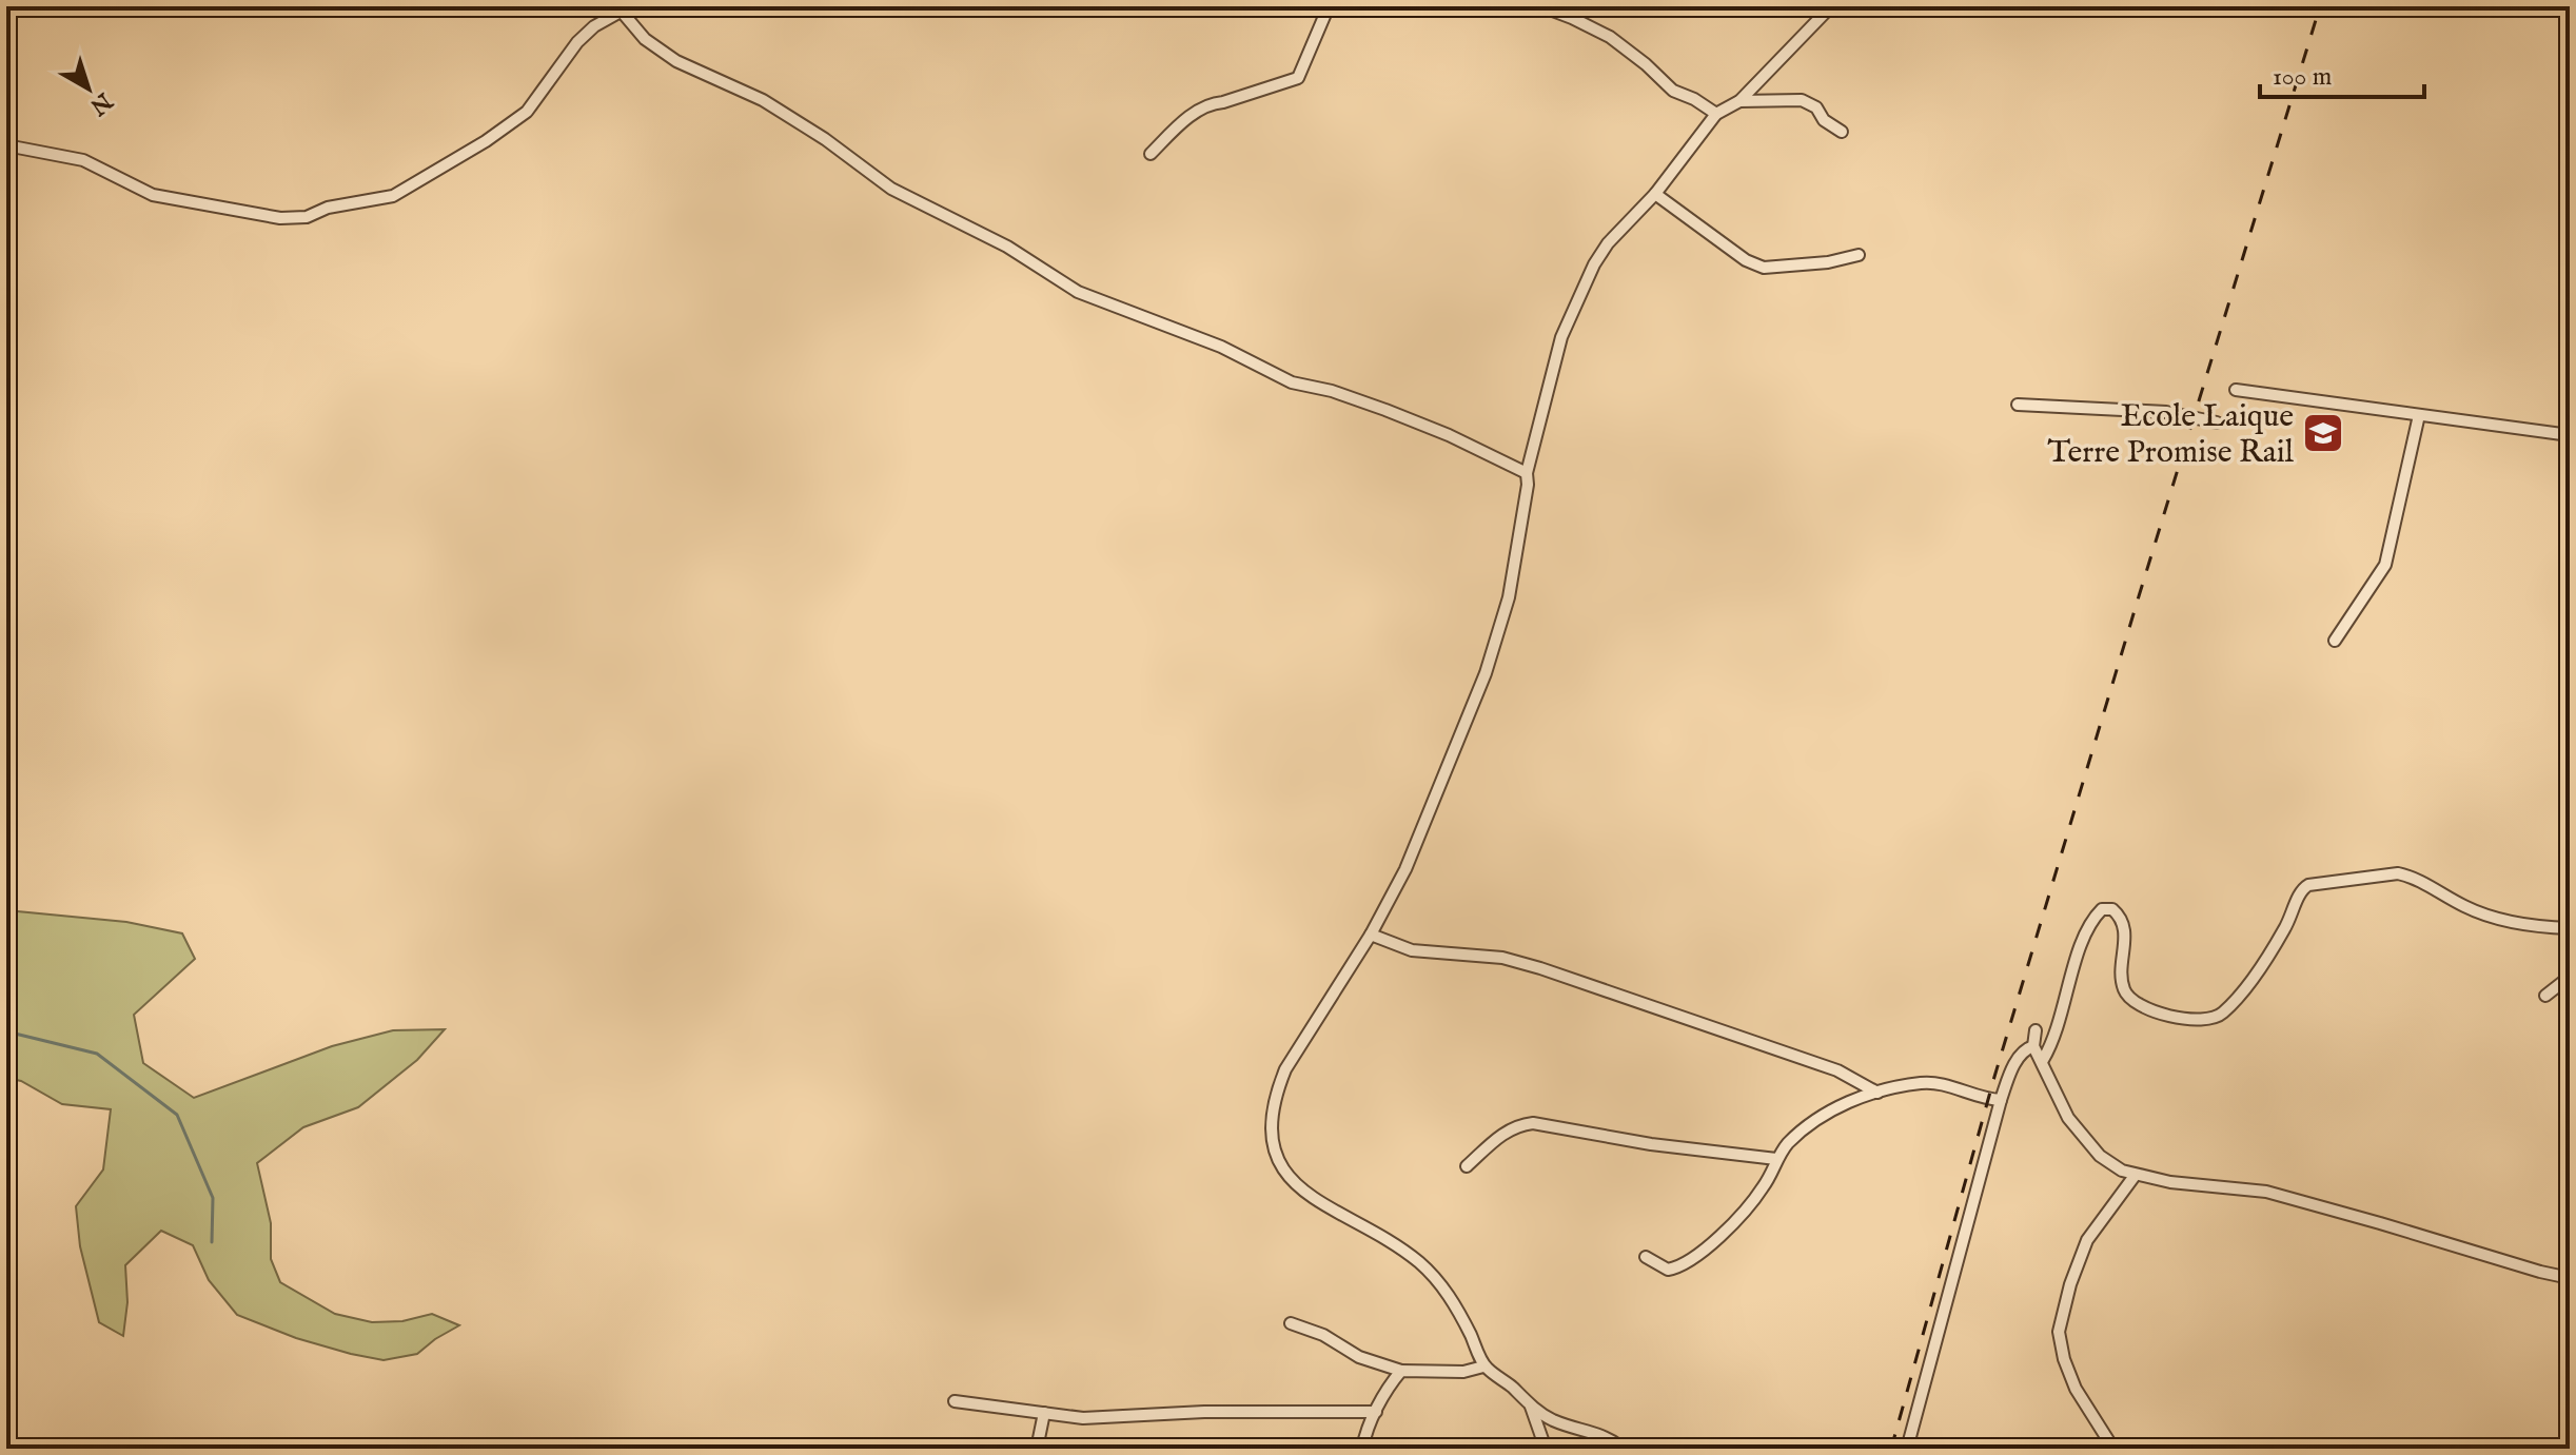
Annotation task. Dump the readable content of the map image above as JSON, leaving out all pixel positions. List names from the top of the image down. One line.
{"places":{"school or university":["Ecole Laique Terre Promise Rail"]},"scale_bar":"100 m","north":"bottom right"}
